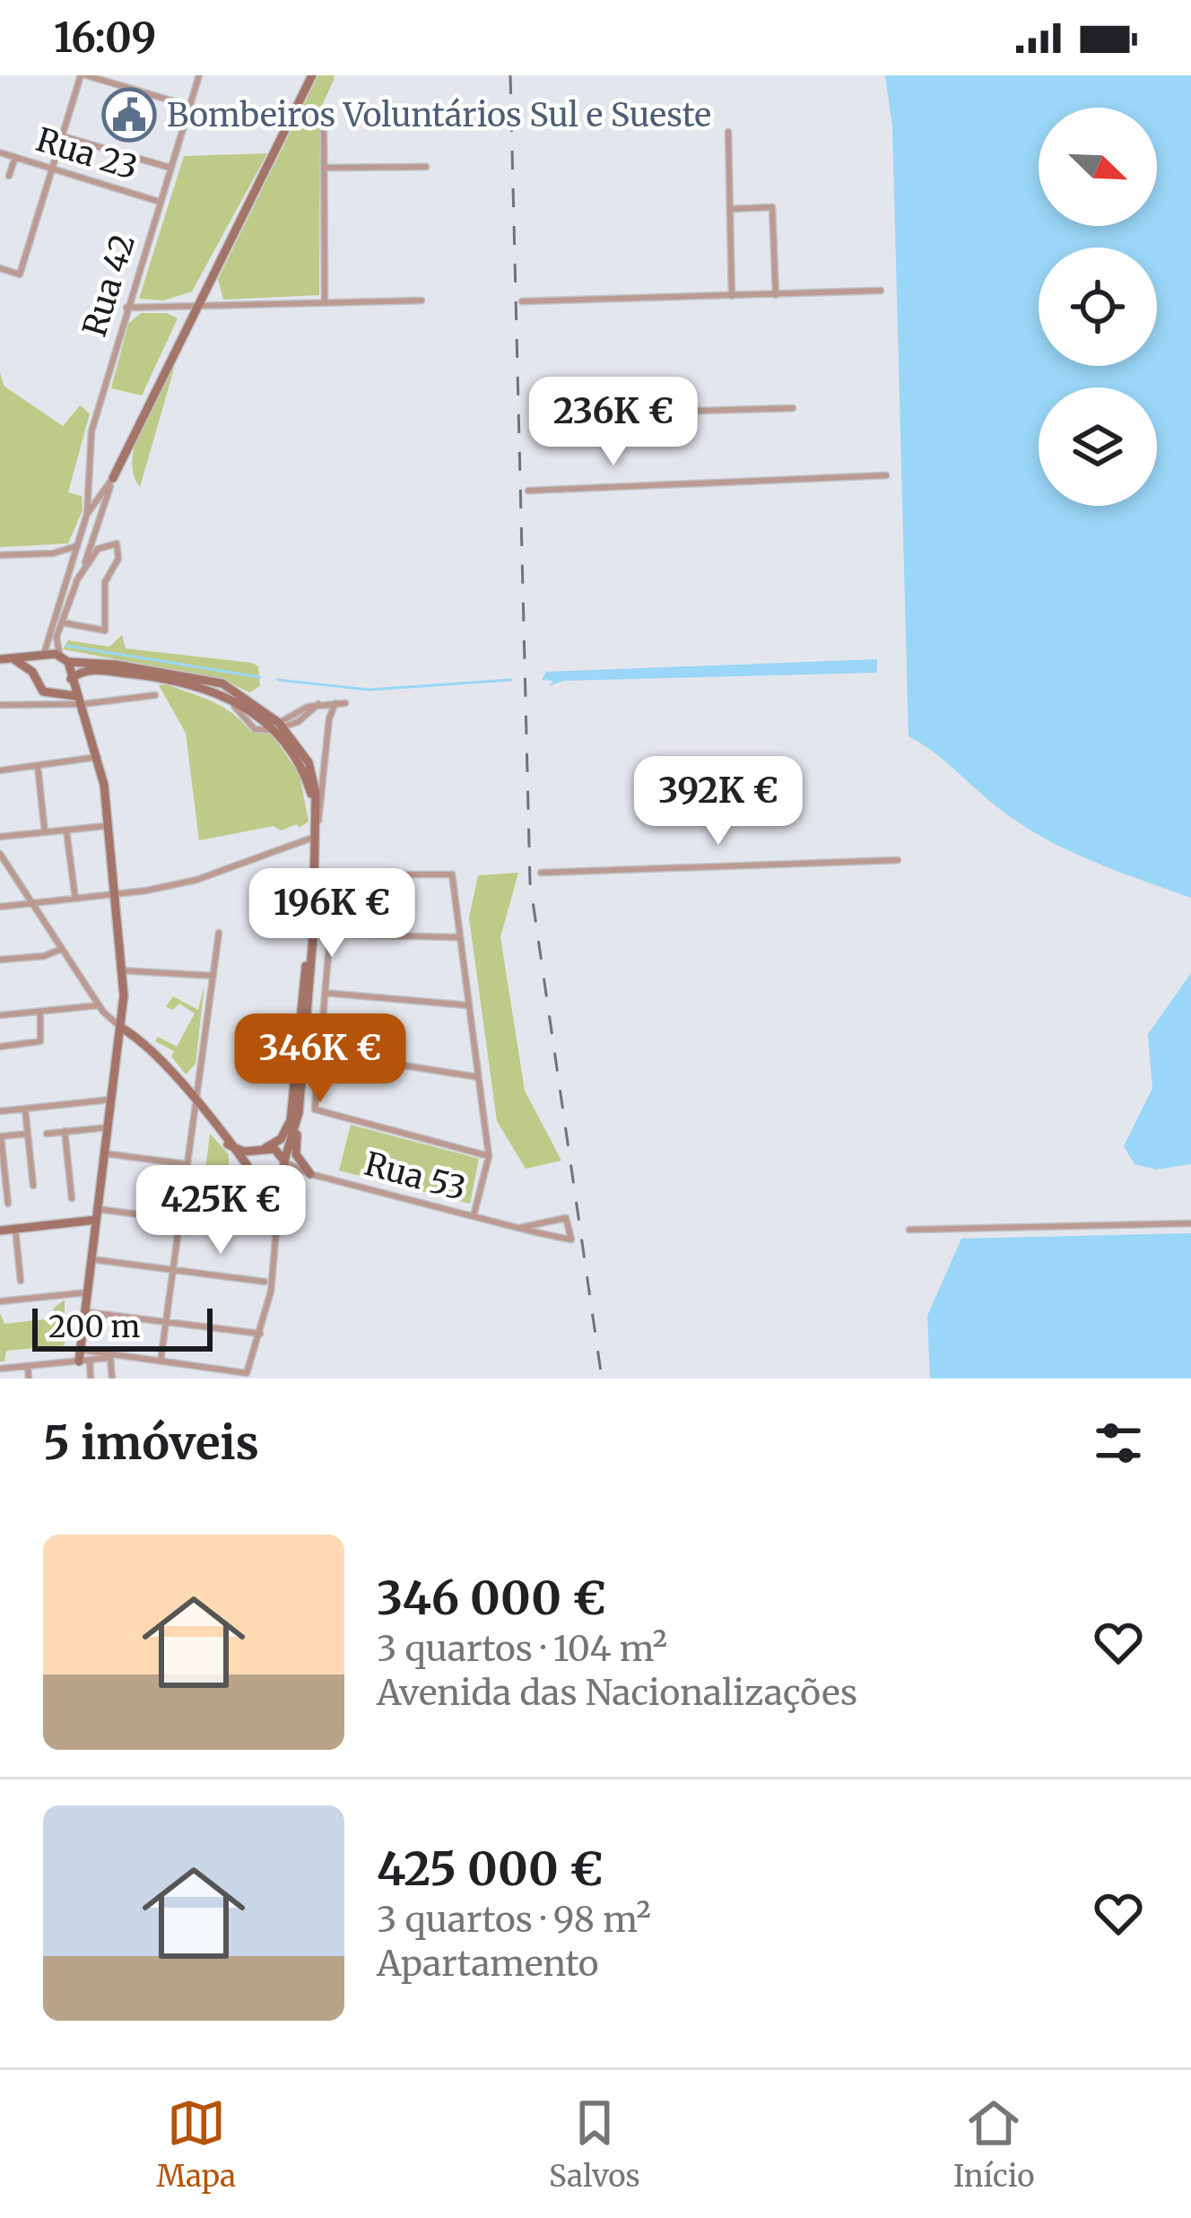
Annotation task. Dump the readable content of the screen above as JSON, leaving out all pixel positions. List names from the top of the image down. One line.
{"streets":{"street":["Rua 23","Rua 42","Rua 53"]},"crossings":[["Rua 23","Rua 42"]],"places":{"public building":["Bombeiros Voluntários Sul e Sueste"]},"scale_bar":"200 m","north":"bottom right","page":{"status":"16:09","price":["236K €","392K €","196K €","346K €","425K €"],"scale":"200 m","heading":"5 imóveis","list":[{"name":"346 000 €","note":"3 quartos · 104 m² · Avenida das Nacionalizações"},{"name":"425 000 €","note":"3 quartos · 98 m² · Apartamento"}],"tabs":["Mapa","Salvos","Início"]}}
